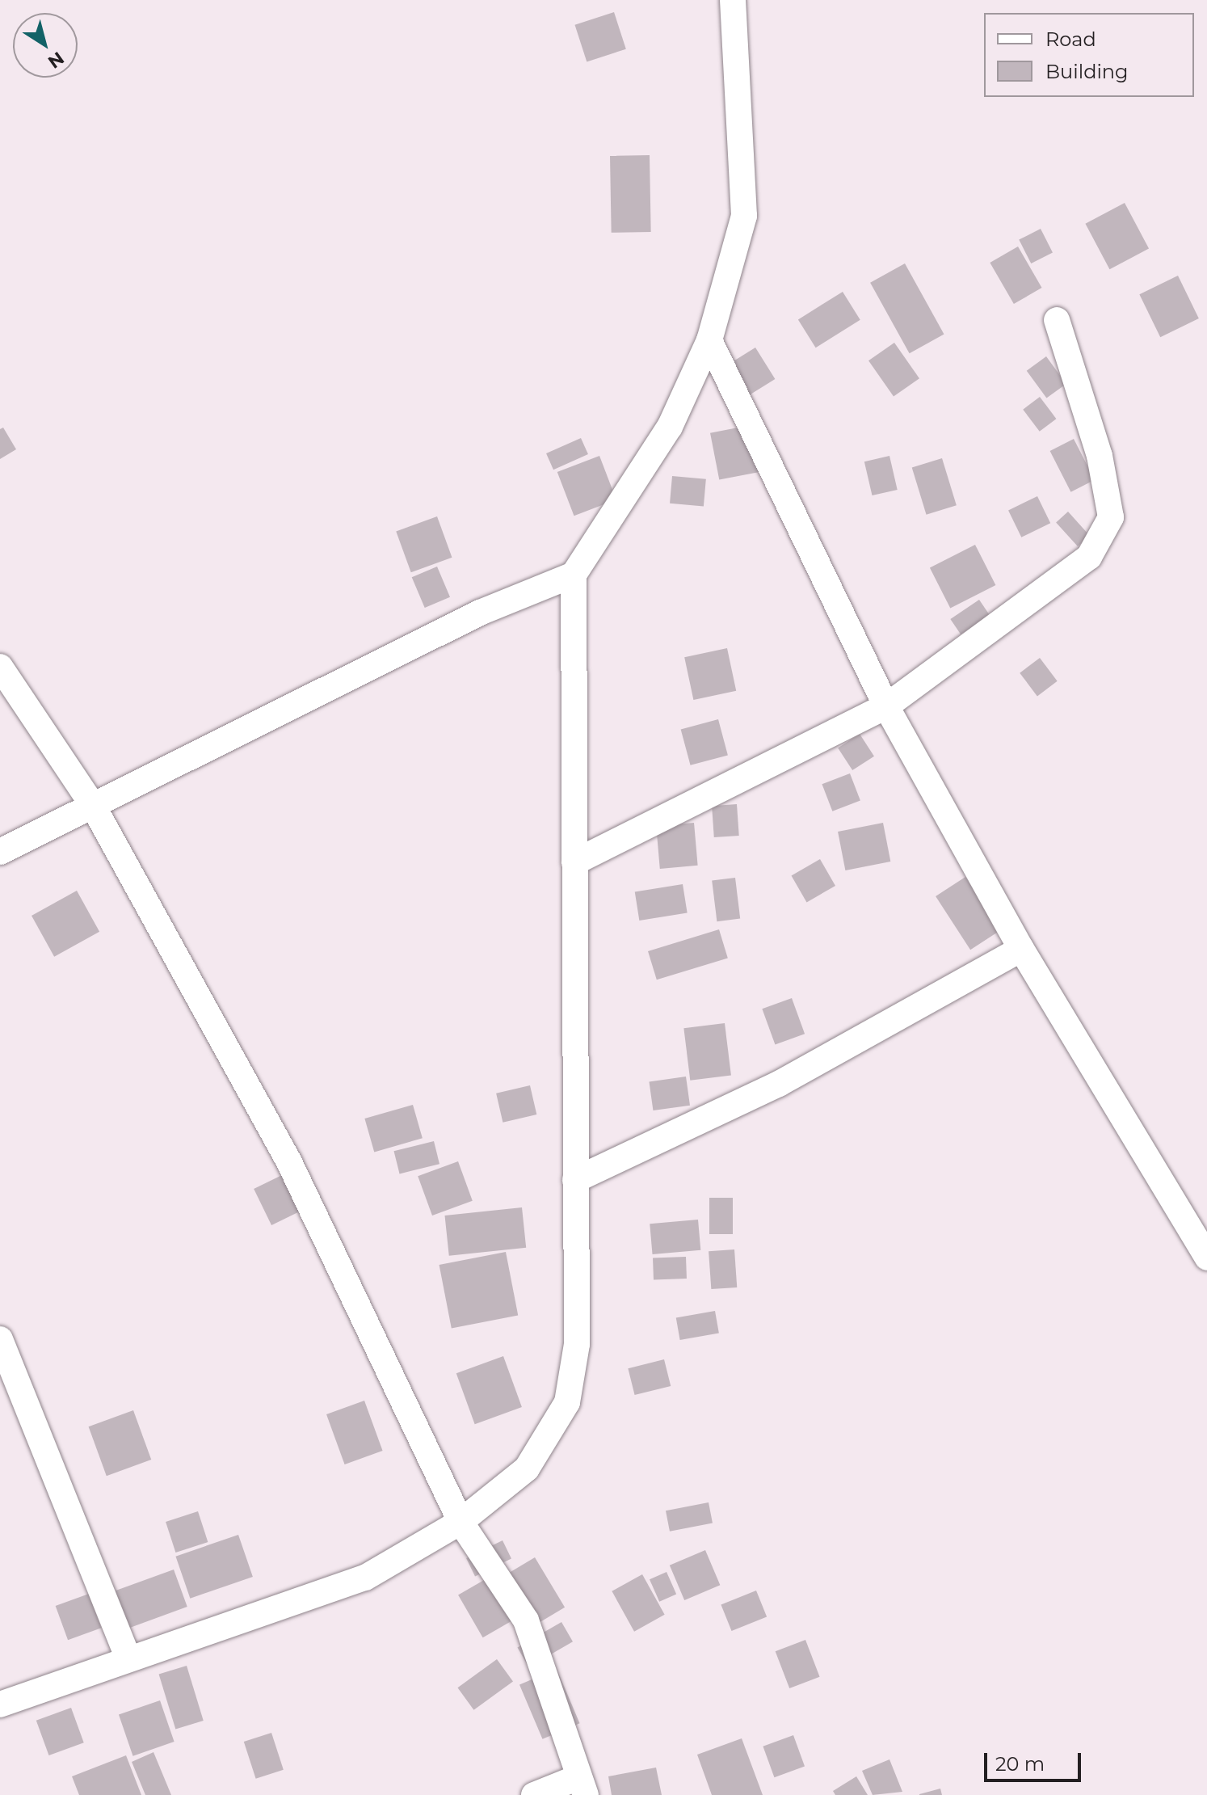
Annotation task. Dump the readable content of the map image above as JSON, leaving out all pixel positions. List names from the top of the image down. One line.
{"legend":["Road","Building"],"scale_bar":"20 m","north":"bottom right"}
